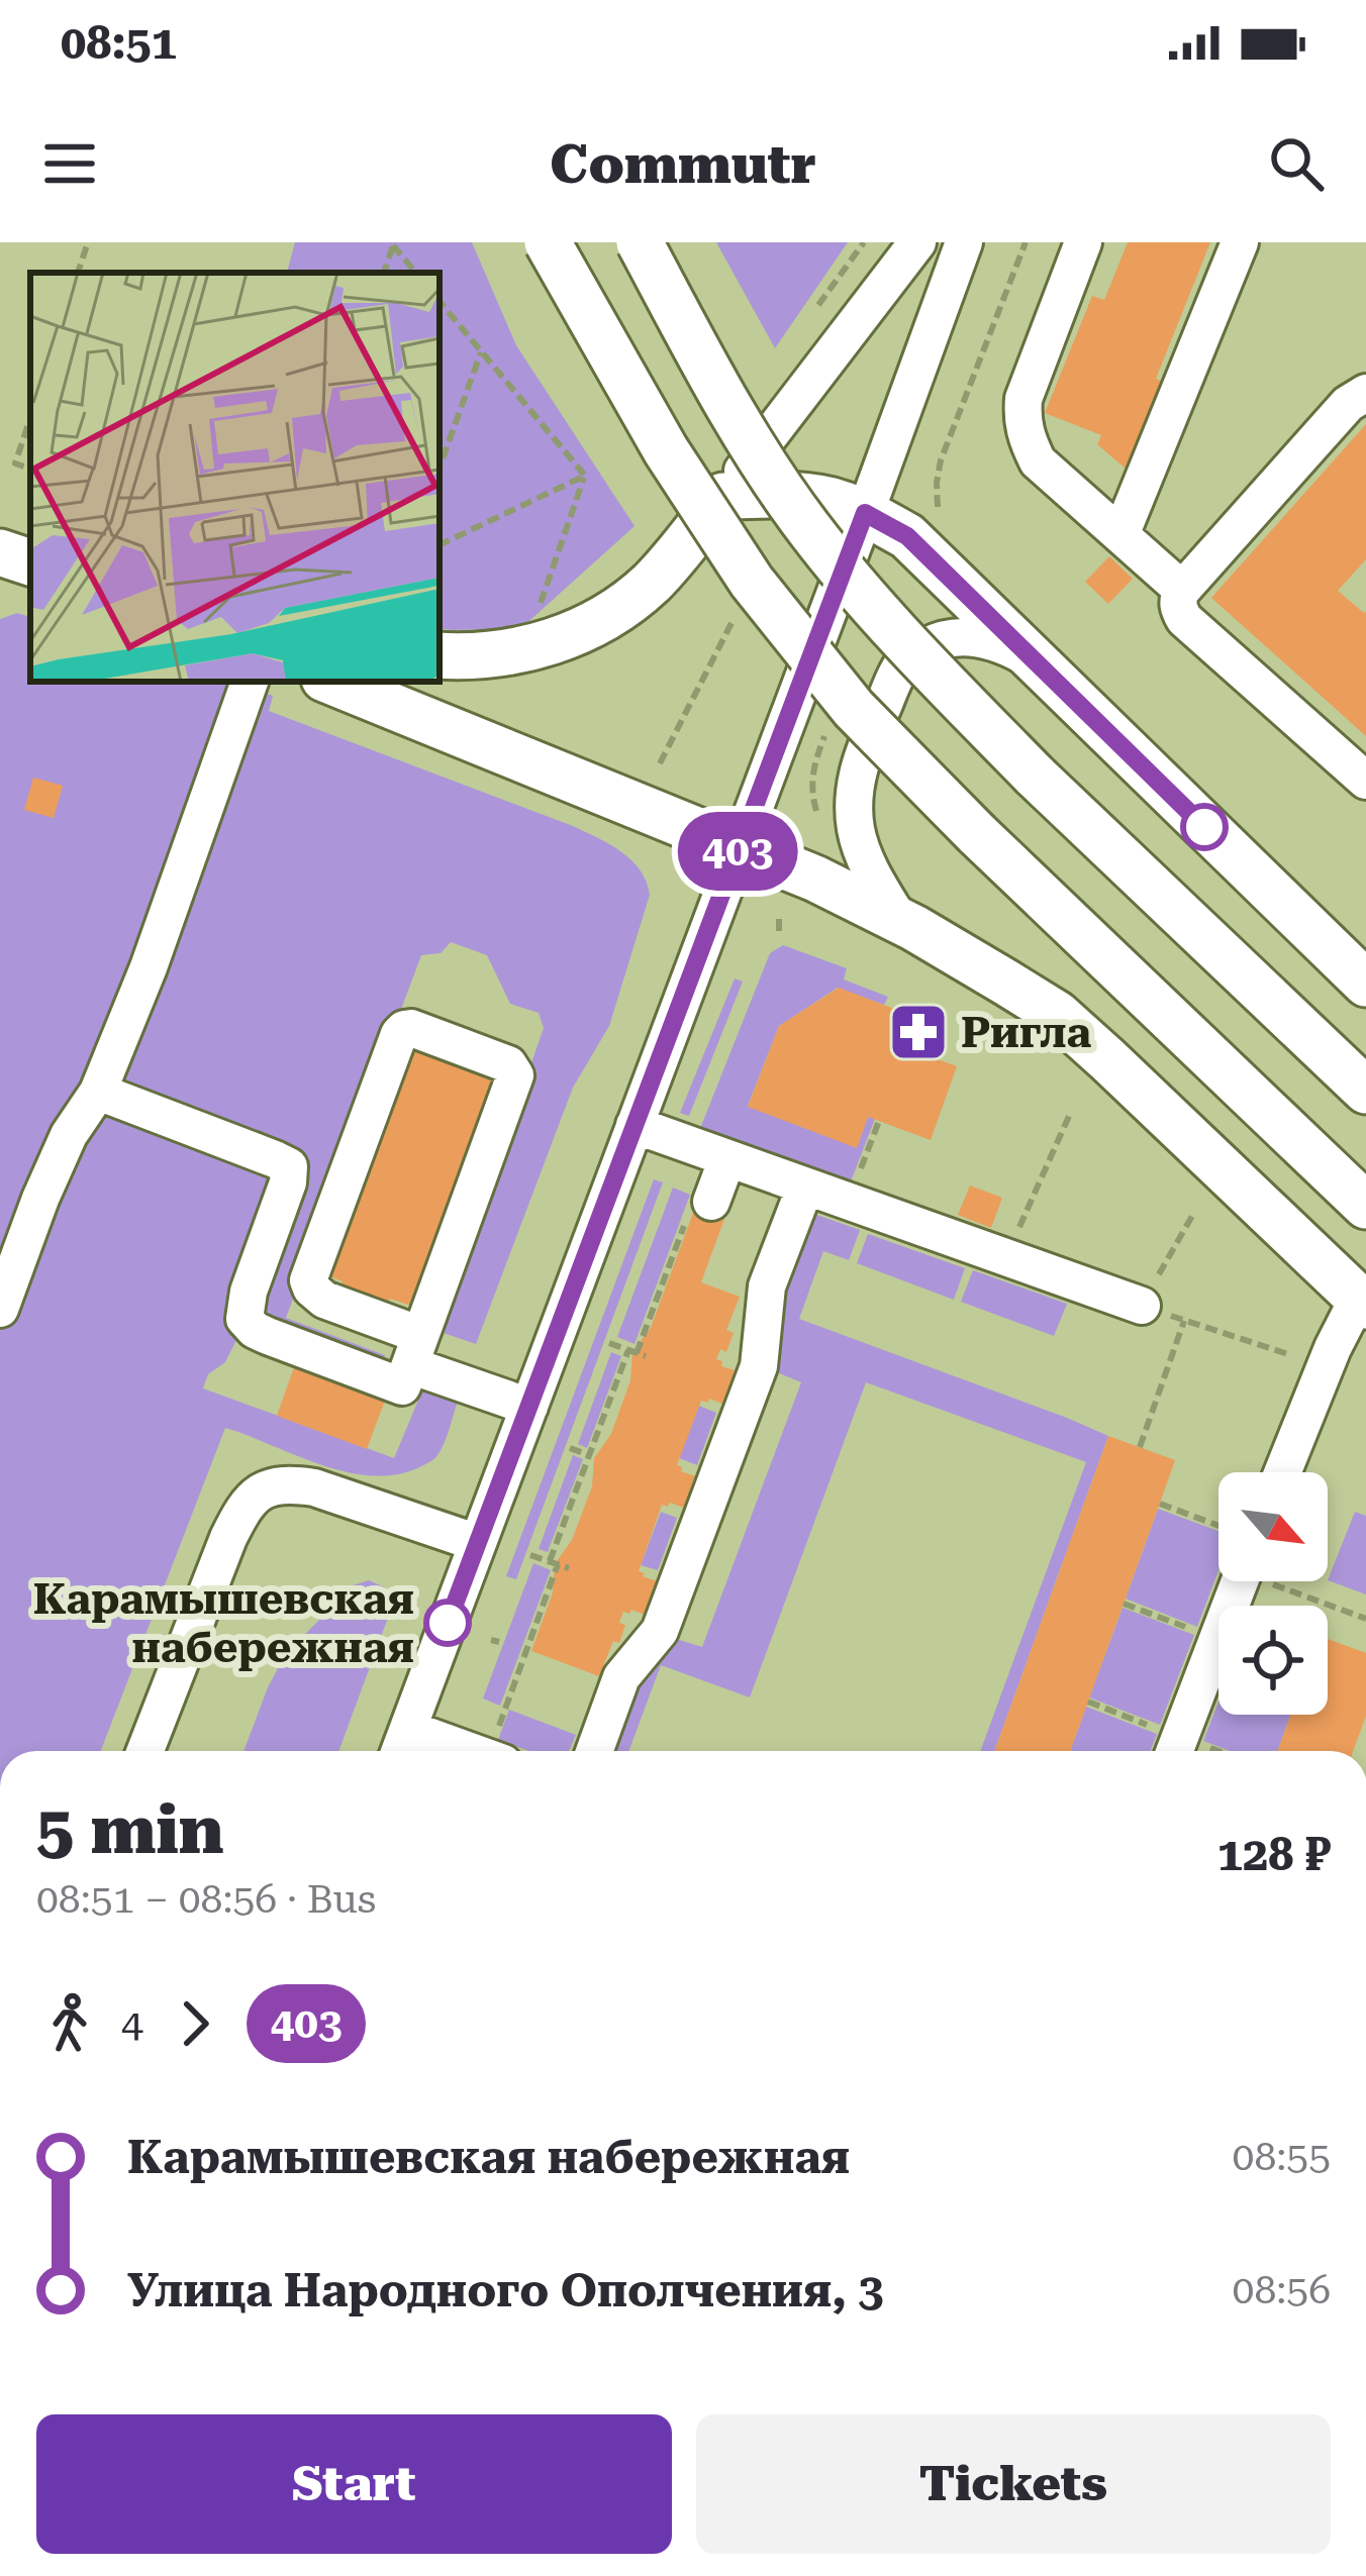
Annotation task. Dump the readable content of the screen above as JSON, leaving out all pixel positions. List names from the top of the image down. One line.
{"places":{"pharmacy":["Ригла"],"other":["Карамышевская набережная"]},"lines":["bus line 403"],"north":"bottom right","page":{"status":"08:51","header":"Commutr","on_map":"403","heading":["5 min","08:51 – 08:56 · Bus","128 ₽"],"legs":["4","403"],"list":[{"name":"Карамышевская набережная","value":"08:55"},{"name":"Улица Народного Ополчения, 3","value":"08:56"}],"buttons":["Start","Tickets"]}}
